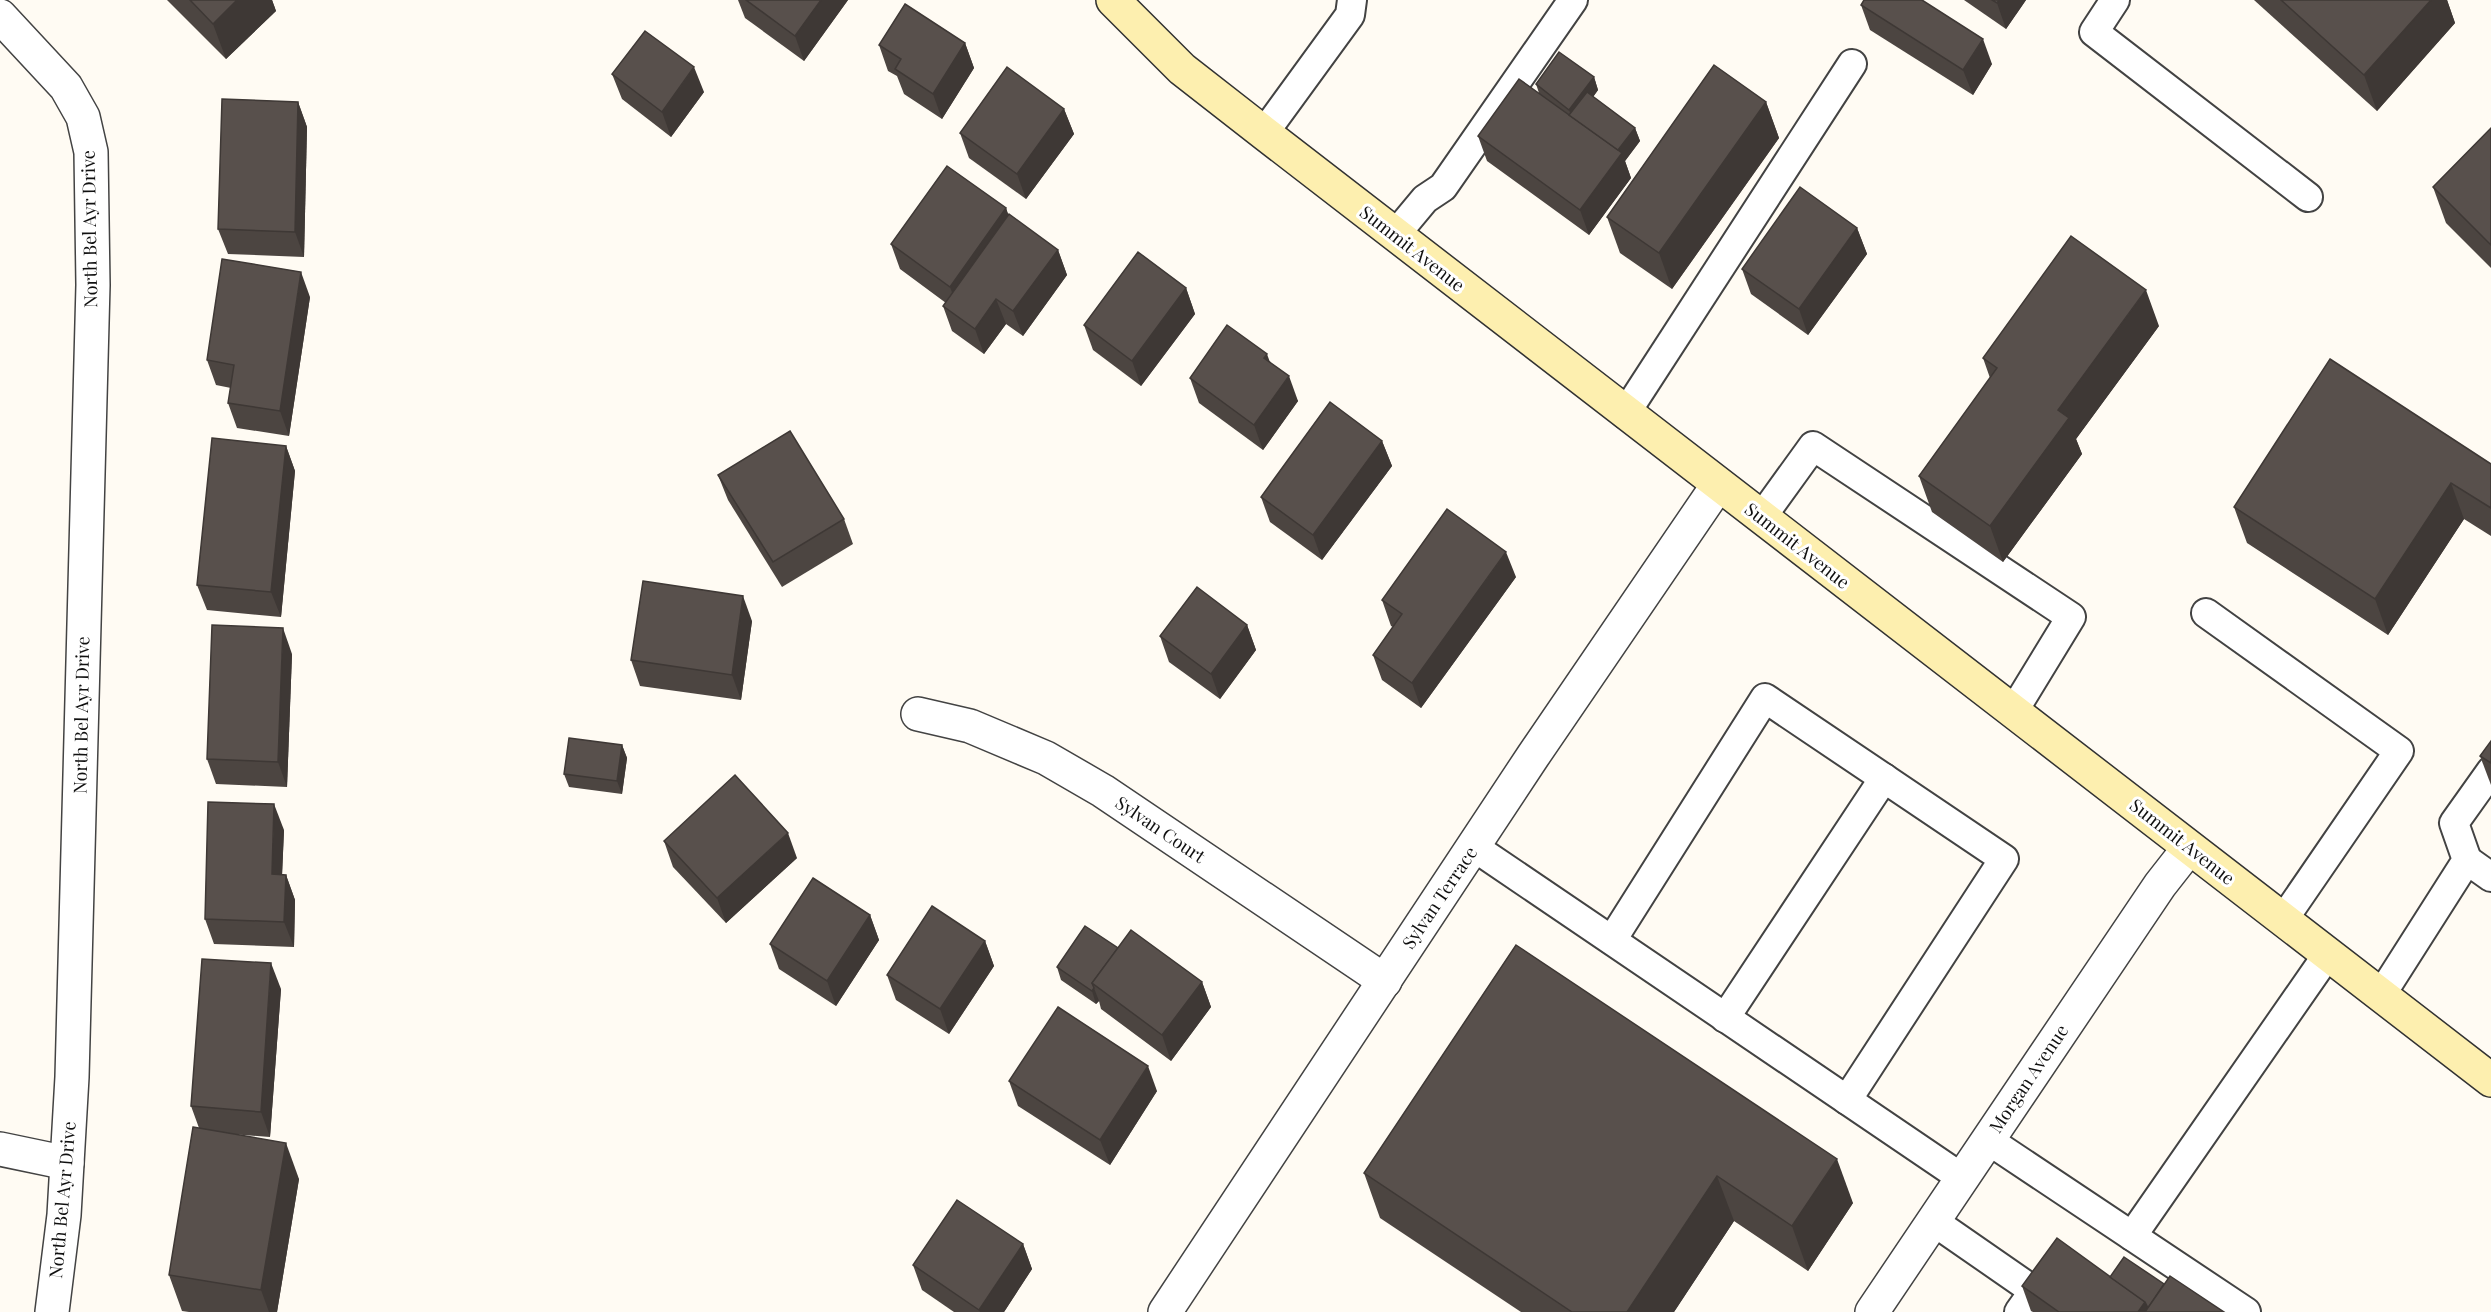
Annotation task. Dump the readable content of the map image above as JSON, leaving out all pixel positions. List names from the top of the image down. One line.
{"streets":{"main road":["Summit Avenue"],"street":["North Bel Ayr Drive","Sylvan Court","Sylvan Terrace","Morgan Avenue"]},"crossings":[["Summit Avenue","Sylvan Terrace"],["Summit Avenue","Morgan Avenue"],["Sylvan Court","Sylvan Terrace"]]}
